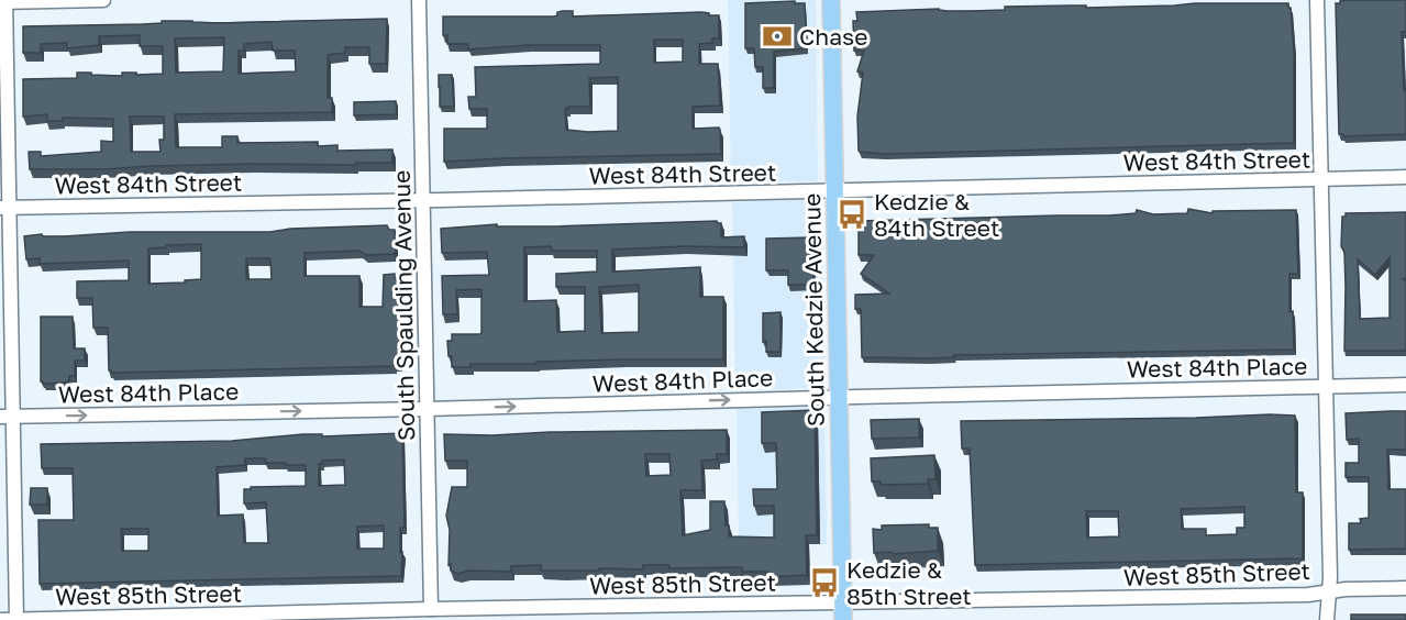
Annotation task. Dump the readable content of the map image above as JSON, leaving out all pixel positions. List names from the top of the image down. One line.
{"streets":{"main road":["South Kedzie Avenue"],"street":["West 84th Street","South Spaulding Avenue","West 84th Place","West 85th Street"]},"crossings":[["West 84th Street","South Spaulding Avenue"],["West 84th Street","South Kedzie Avenue"],["South Spaulding Avenue","West 84th Place"],["South Spaulding Avenue","West 85th Street"],["South Kedzie Avenue","West 84th Place"],["South Kedzie Avenue","West 85th Street"]],"one_way":["West 84th Place"],"places":{"bank":["Chase"],"bus stop":["Kedzie & 84th Street","Kedzie & 85th Street"]}}
